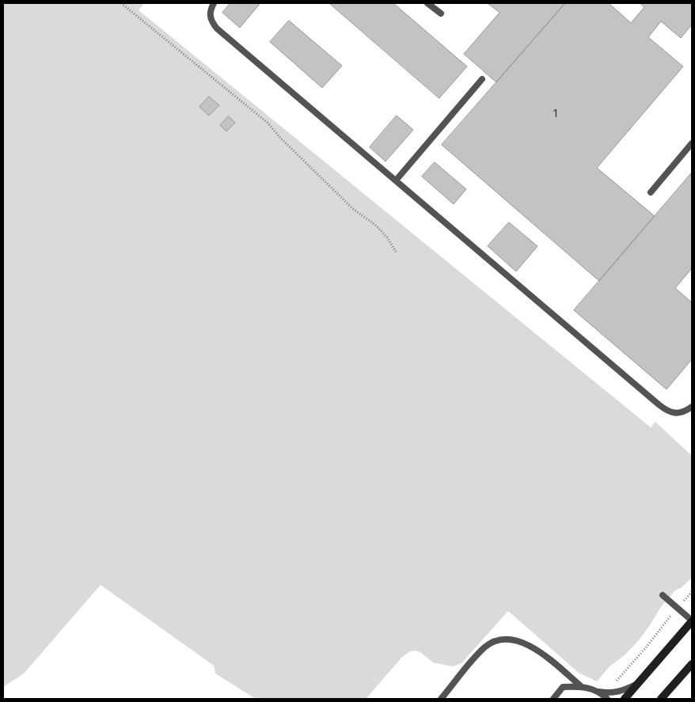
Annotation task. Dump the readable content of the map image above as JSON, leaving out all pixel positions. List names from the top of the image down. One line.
{"house_numbers":["1"]}
